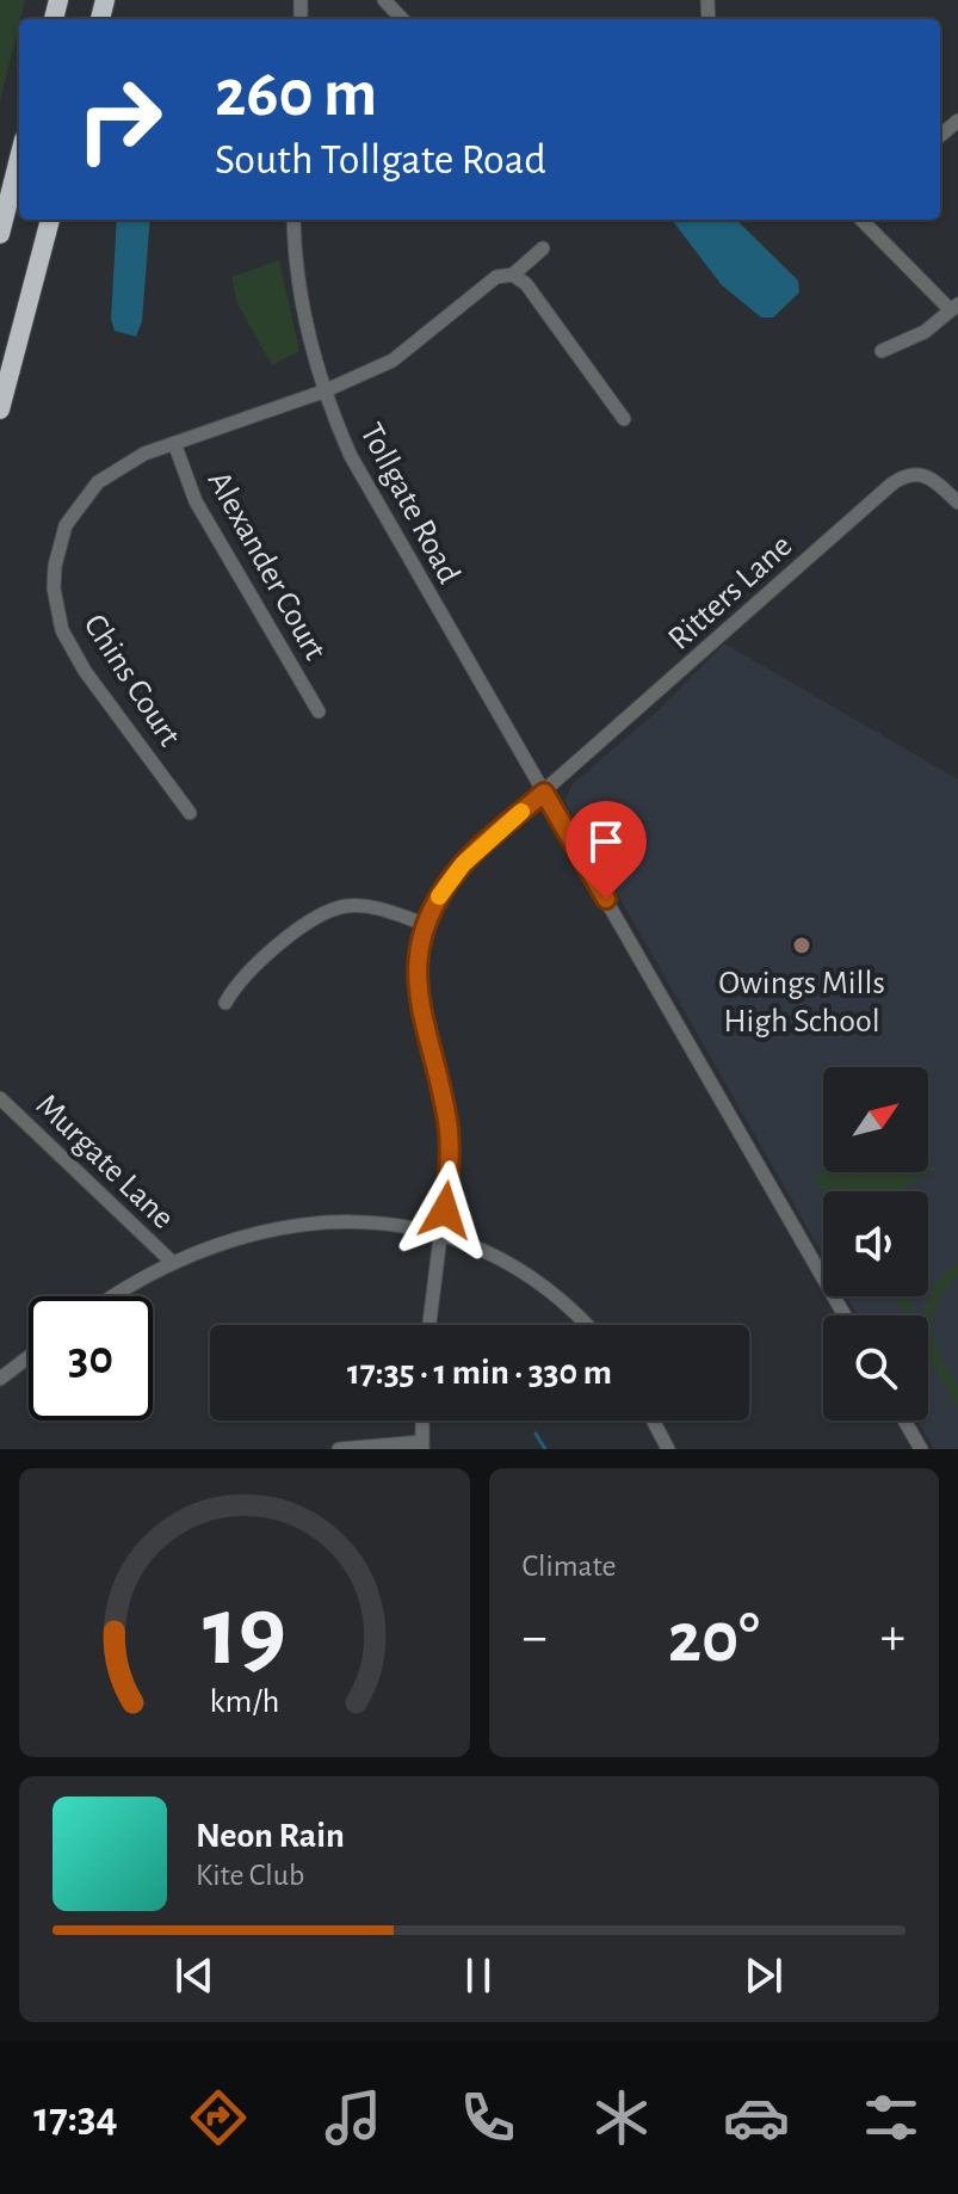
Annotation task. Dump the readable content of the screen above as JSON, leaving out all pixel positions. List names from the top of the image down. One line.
{"streets":{"street":["Tollgate Road","Alexander Court","Ritters Lane","Chins Court","Murgate Lane"]},"crossings":[["Tollgate Road","Ritters Lane"],["Tollgate Road","Chins Court"],["Alexander Court","Chins Court"]],"places":["Owings Mills High School"],"north":"top right","page":{"turn":["260 m","South Tollgate Road"],"limit":"30","trip":"17:35 · 1 min · 330 m","tile":"Climate","heat":["−","20°","+"],"song":["Neon Rain","Kite Club"],"tabs":"17:34","gauge":["19","km/h"]}}
